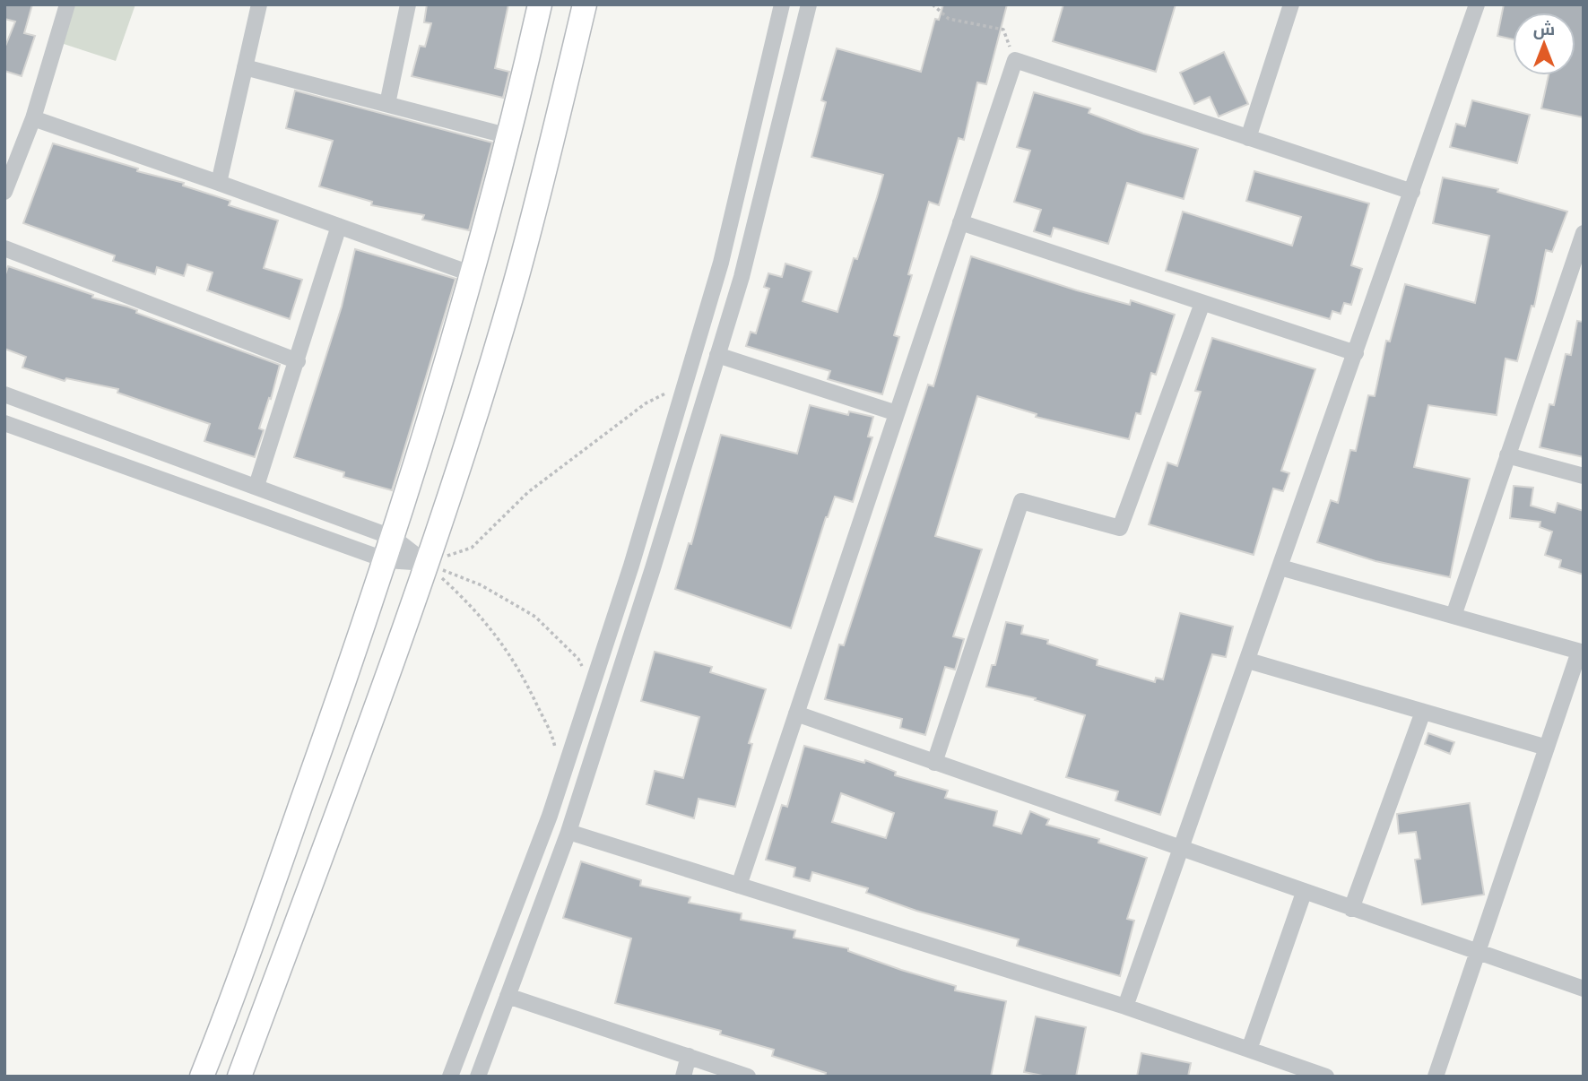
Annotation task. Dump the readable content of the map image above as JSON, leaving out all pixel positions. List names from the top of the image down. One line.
{"north":"top"}
